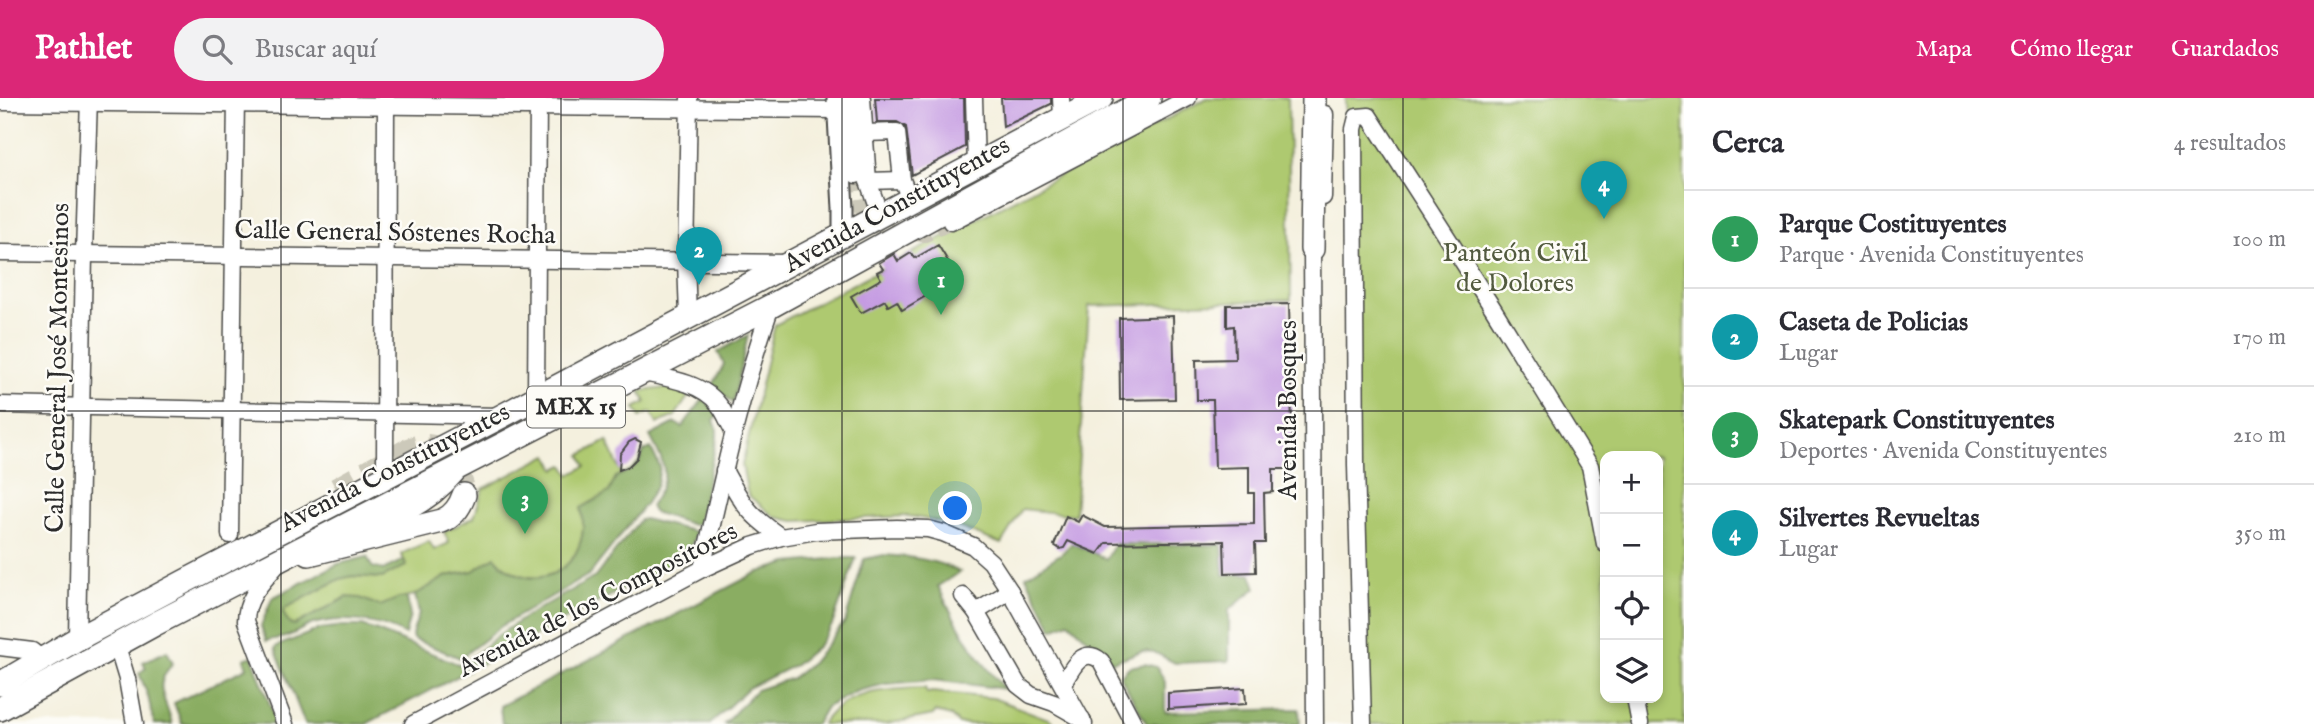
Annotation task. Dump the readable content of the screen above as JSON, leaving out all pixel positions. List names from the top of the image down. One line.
{"streets":{"highway":["Avenida Constituyentes","MEX 15"],"street":["Calle General Sóstenes Rocha","Calle General José Montesinos","Avenida Bosques","Avenida de los Compositores"]},"crossings":[["Avenida Constituyentes","Calle General Sóstenes Rocha"],["Avenida Constituyentes","Calle General José Montesinos"],["Calle General Sóstenes Rocha","Calle General José Montesinos"]],"parks":["Panteón Civil de Dolores"],"page":{"header":"Pathlet","search":"Buscar aquí","nav":["Mapa","Cómo llegar","Guardados"],"heading":["Cerca","4 resultados"],"pins":["4","2","1","3"],"list":[{"mark":"1","name":"Parque Costituyentes","note":"Parque · Avenida Constituyentes","value":"100 m"},{"mark":"2","name":"Caseta de Policias","note":"Lugar","value":"170 m"},{"mark":"3","name":"Skatepark Constituyentes","note":"Deportes · Avenida Constituyentes","value":"210 m"},{"mark":"4","name":"Silvertes Revueltas","note":"Lugar","value":"350 m"}],"map_buttons":["+","−"]}}
